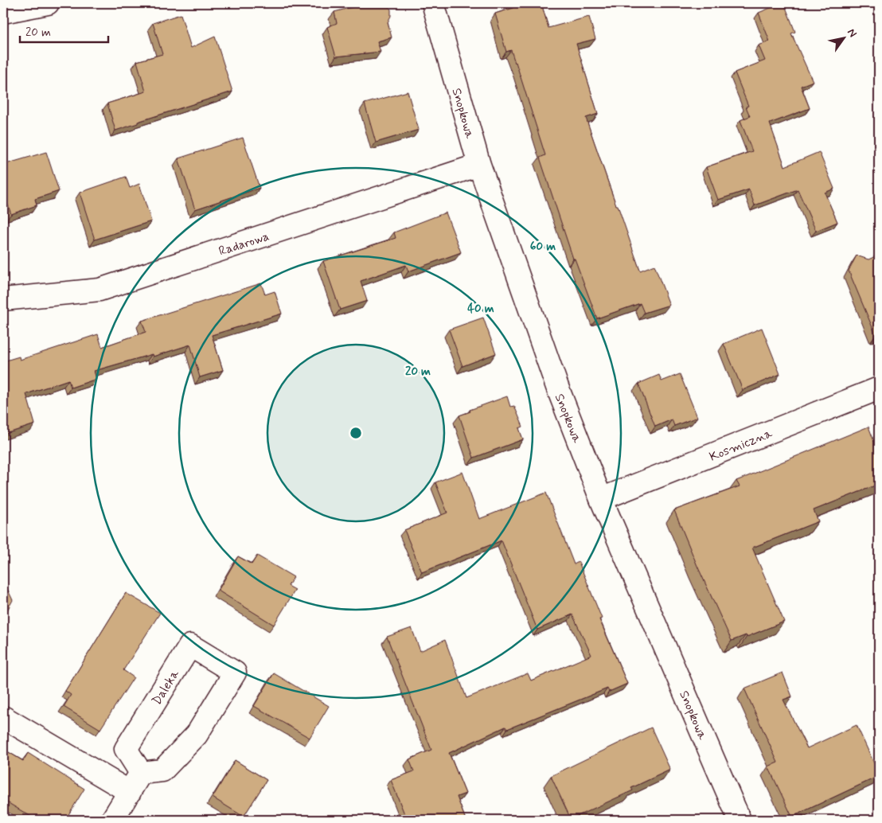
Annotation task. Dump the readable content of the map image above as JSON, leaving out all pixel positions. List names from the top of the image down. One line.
{"streets":{"street":["Snopkowa","Radarowa","Kosmiczna","Daleka"]},"crossings":[["Snopkowa","Radarowa"],["Snopkowa","Kosmiczna"]],"scale_bar":"20 m","north":"top right","rings":["60 m","40 m","20 m"]}
